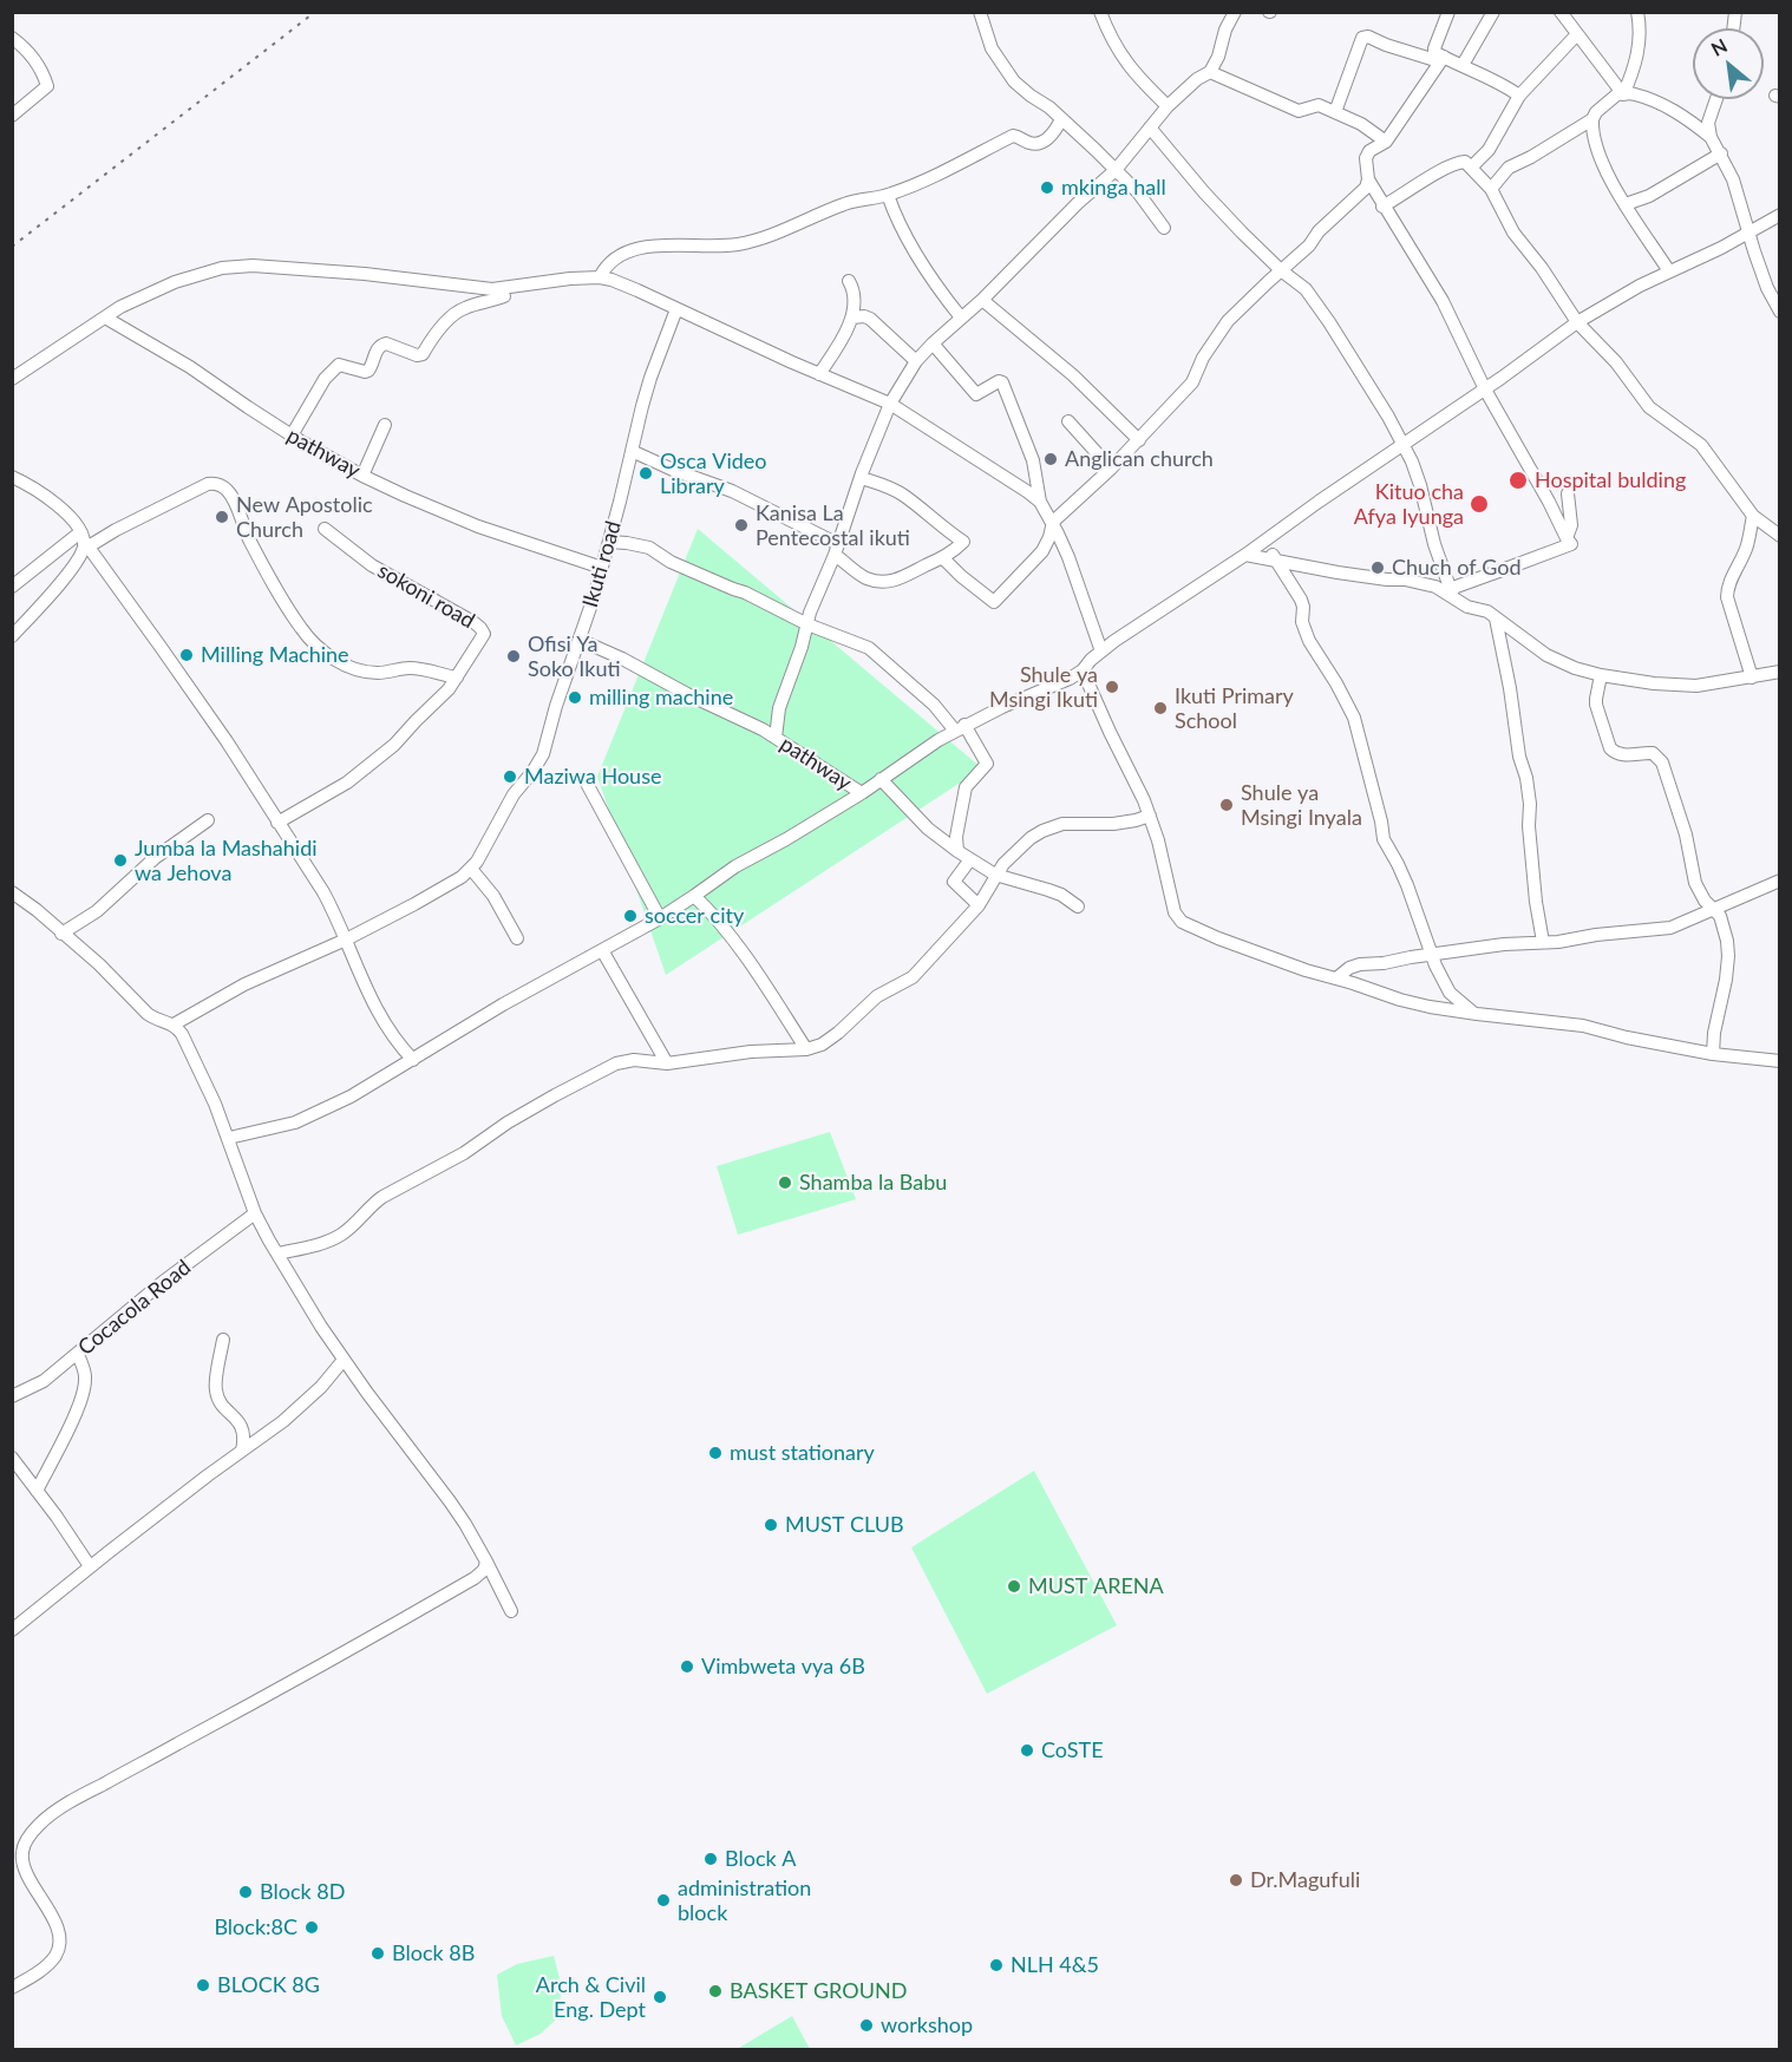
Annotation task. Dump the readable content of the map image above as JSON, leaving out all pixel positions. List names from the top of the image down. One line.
{"streets":{"street":["pathway","Ikuti road","sokoni road","Cocacola Road"]},"crossings":[["pathway","Ikuti road"]],"places":["mkinga hall","Anglican church","Osca Video Library","Hospital bulding","Kituo cha Afya Iyunga","New Apostolic Church","Kanisa La Pentecostal ikuti","Chuch of God","Milling Machine","Ofisi Ya Soko Ikuti","Shule ya Msingi Ikuti","milling machine","Ikuti Primary School","Maziwa House","Shule ya Msingi Inyala","Jumba la Mashahidi wa Jehova","soccer city","Shamba la Babu","must stationary","MUST CLUB","MUST ARENA","Vimbweta vya 6B","CoSTE","Block A","Dr.Magufuli","Block 8D","administration block","Block:8C","Block 8B","NLH 4&5","BLOCK 8G","BASKET GROUND","Arch & Civil Eng. Dept","workshop"],"north":"top left"}
